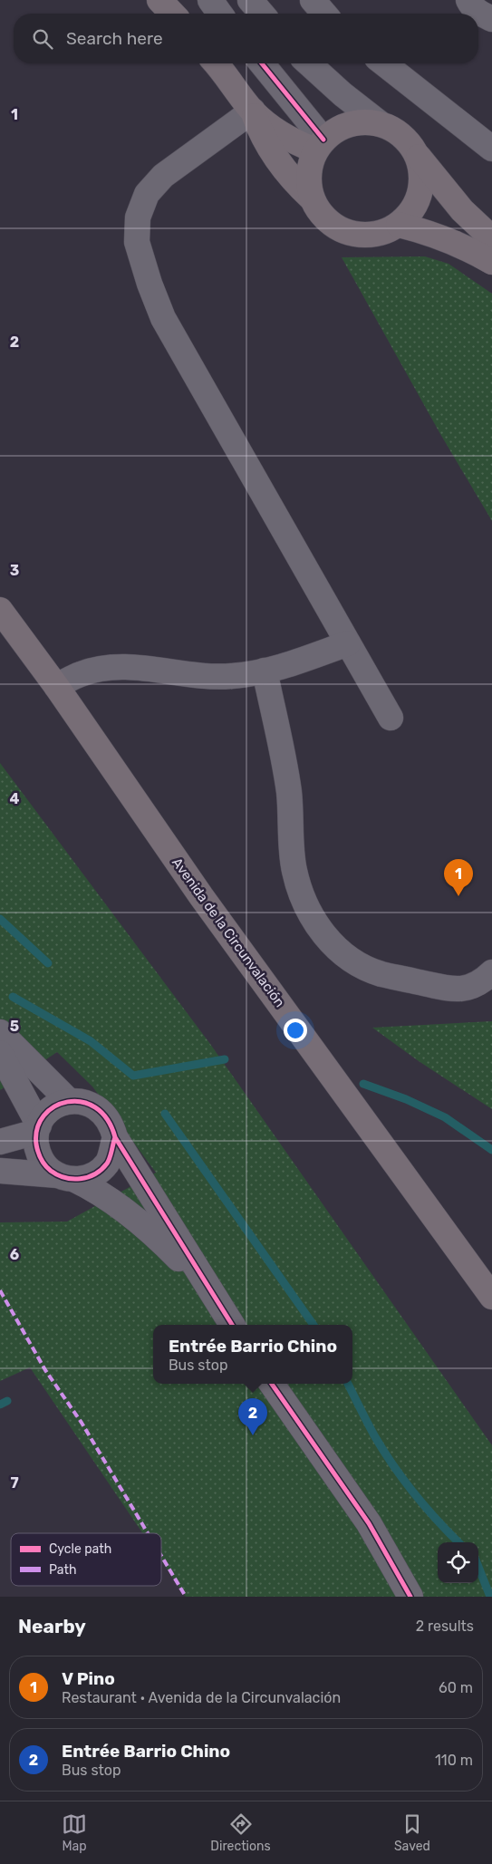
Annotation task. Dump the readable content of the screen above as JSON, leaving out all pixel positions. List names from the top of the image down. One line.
{"streets":{"main road":["Avenida de la Circunvalación"]},"legend":["Cycle path","Path"],"page":{"search":"Search here","pins":["1","2"],"popup":["Entrée Barrio Chino","Bus stop"],"heading":["Nearby","2 results"],"list":[{"mark":"1","name":"V Pino","note":"Restaurant · Avenida de la Circunvalación","value":"60 m"},{"mark":"2","name":"Entrée Barrio Chino","note":"Bus stop","value":"110 m"}],"nav":["Map","Directions","Saved"]},"grid":{"rows":["1","2","3","4","5","6","7"]}}
